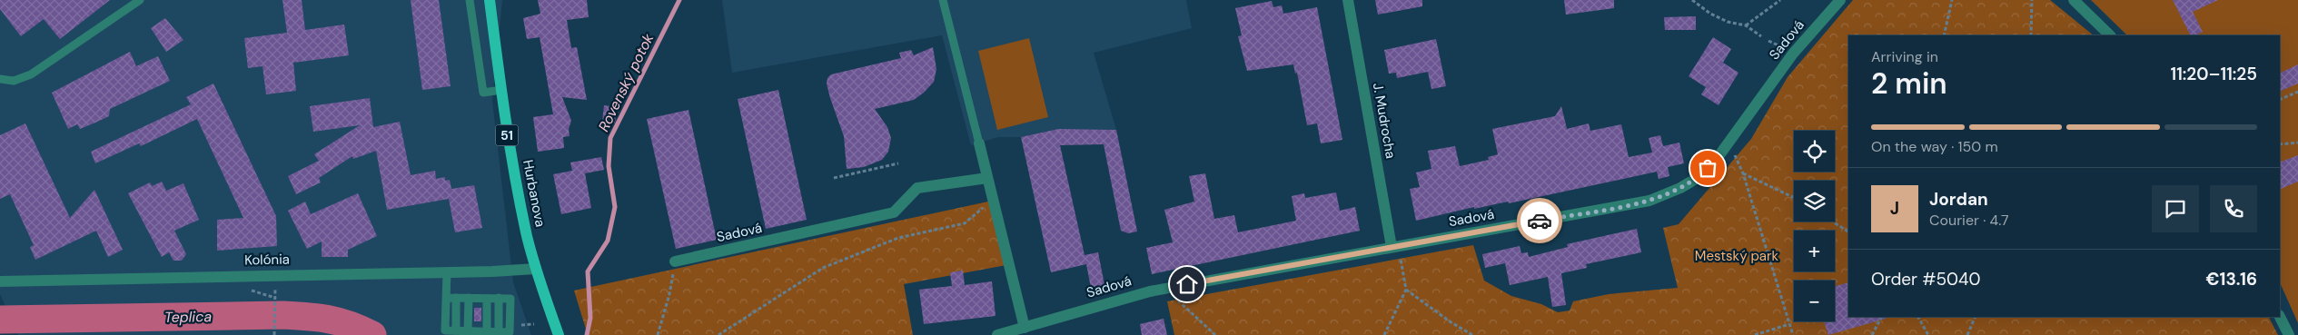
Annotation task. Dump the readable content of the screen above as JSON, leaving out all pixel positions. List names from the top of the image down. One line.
{"streets":{"main road":["51","Hurbanova"],"street":["Sadová","J. Mudrocha","Kolónia"]},"crossings":[["Sadová","J. Mudrocha"],["Hurbanova","Kolónia"]],"water":["Rovenský potok","Teplica"],"parks":["Mestský park"],"page":{"heading":["2 min","Arriving in","11:20–11:25"],"panel":["Jordan","Courier · 4.7","Order #5040","€13.16"],"bar":"On the way · 150 m","map_buttons":["+","−"],"round":"J"}}
